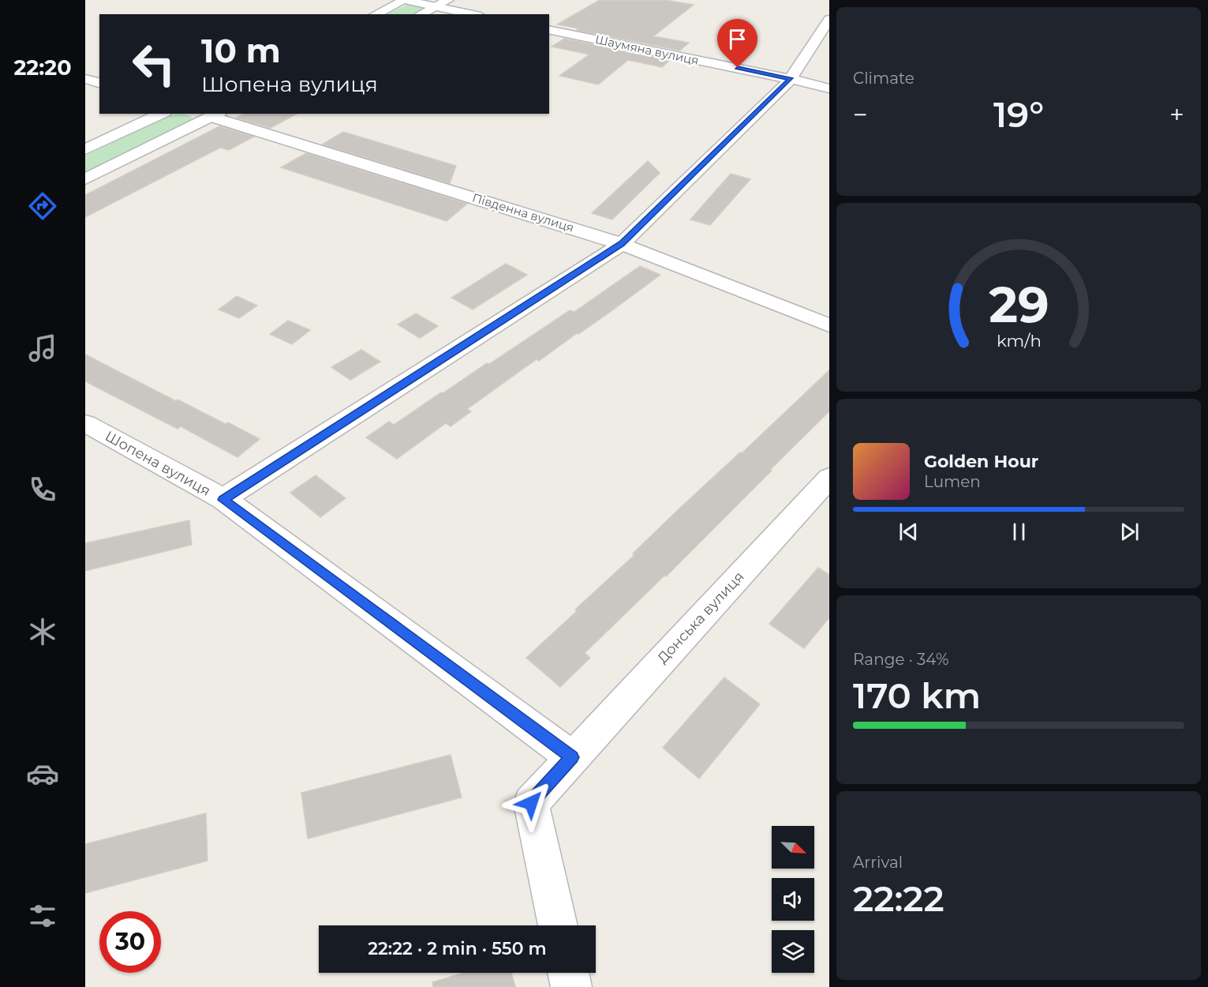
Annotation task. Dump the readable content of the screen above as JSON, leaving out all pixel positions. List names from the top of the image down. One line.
{"streets":{"street":["Шаумяна вулиця","Південна вулиця","Шопена вулиця","Донська вулиця"]},"crossings":[["Шопена вулиця","Донська вулиця"]],"north":"bottom right","page":{"tabs":"22:20","tile":["Climate",["Range · 34%","170 km"],["Arrival","22:22"]],"turn":["10 m","Шопена вулиця"],"heat":["−","19°","+"],"song":["Golden Hour","Lumen"],"limit":"30","trip":"22:22 · 2 min · 550 m","gauge":["29","km/h"]}}
